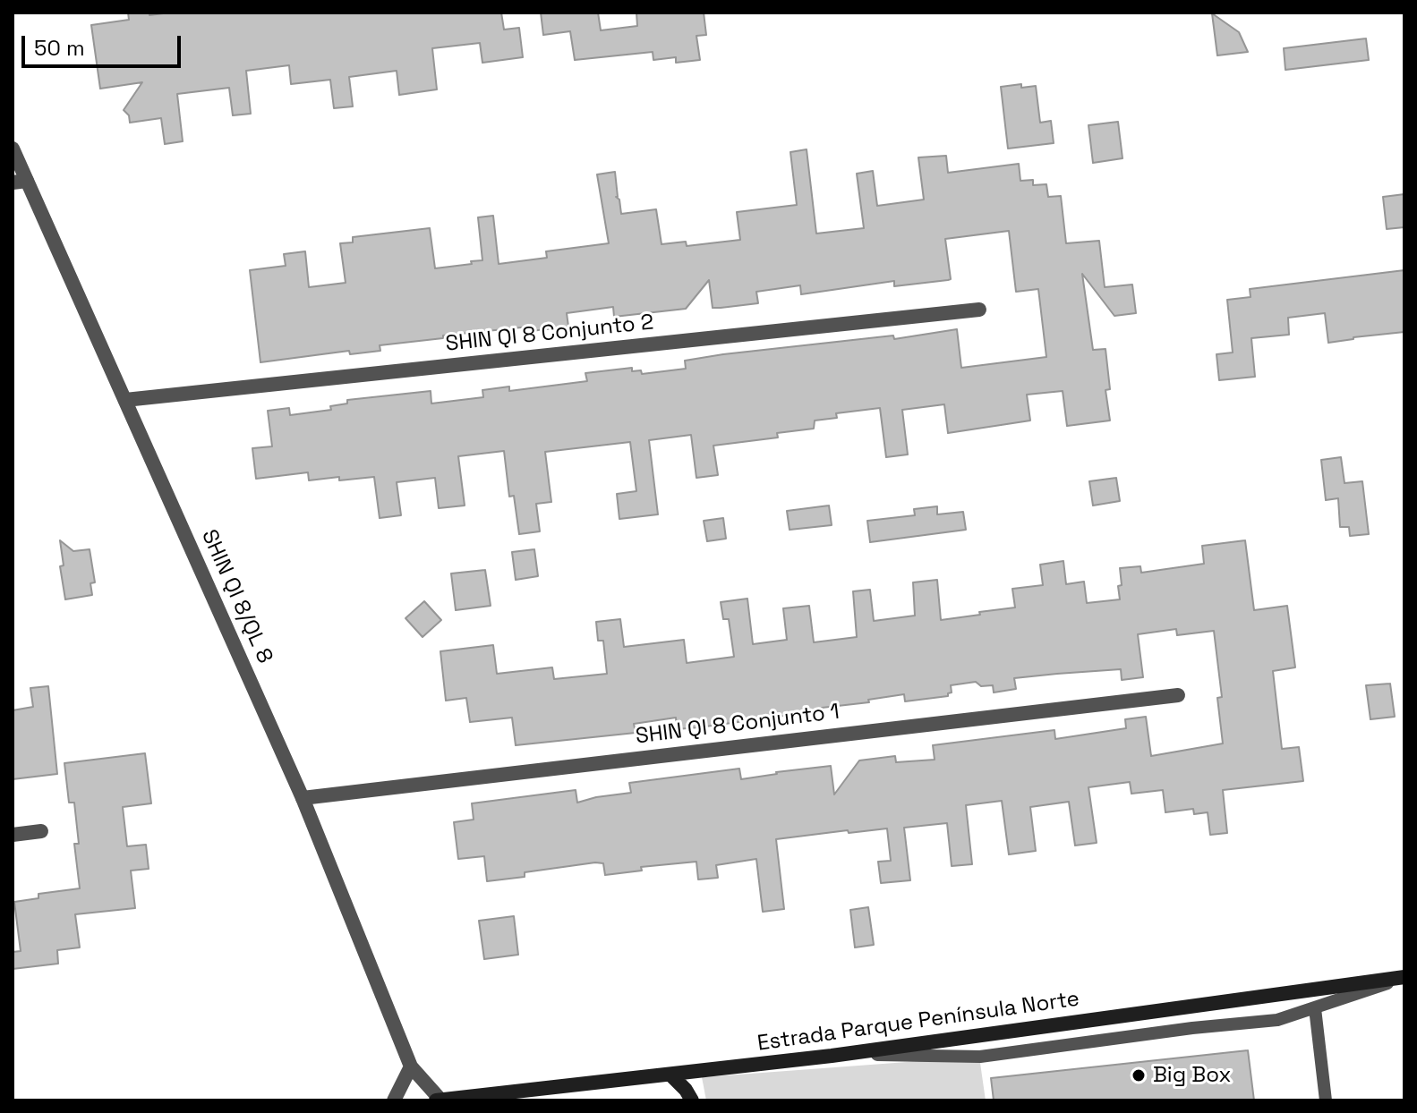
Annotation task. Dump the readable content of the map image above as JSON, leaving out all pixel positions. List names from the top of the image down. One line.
{"streets":{"main road":["Estrada Parque Península Norte"],"street":["SHIN QI 8 Conjunto 2","SHIN QI 8/QL 8","SHIN QI 8 Conjunto 1"]},"crossings":[["SHIN QI 8 Conjunto 2","SHIN QI 8/QL 8"],["SHIN QI 8/QL 8","SHIN QI 8 Conjunto 1"],["SHIN QI 8/QL 8","Estrada Parque Península Norte"]],"places":["Big Box"],"scale_bar":"50 m"}
